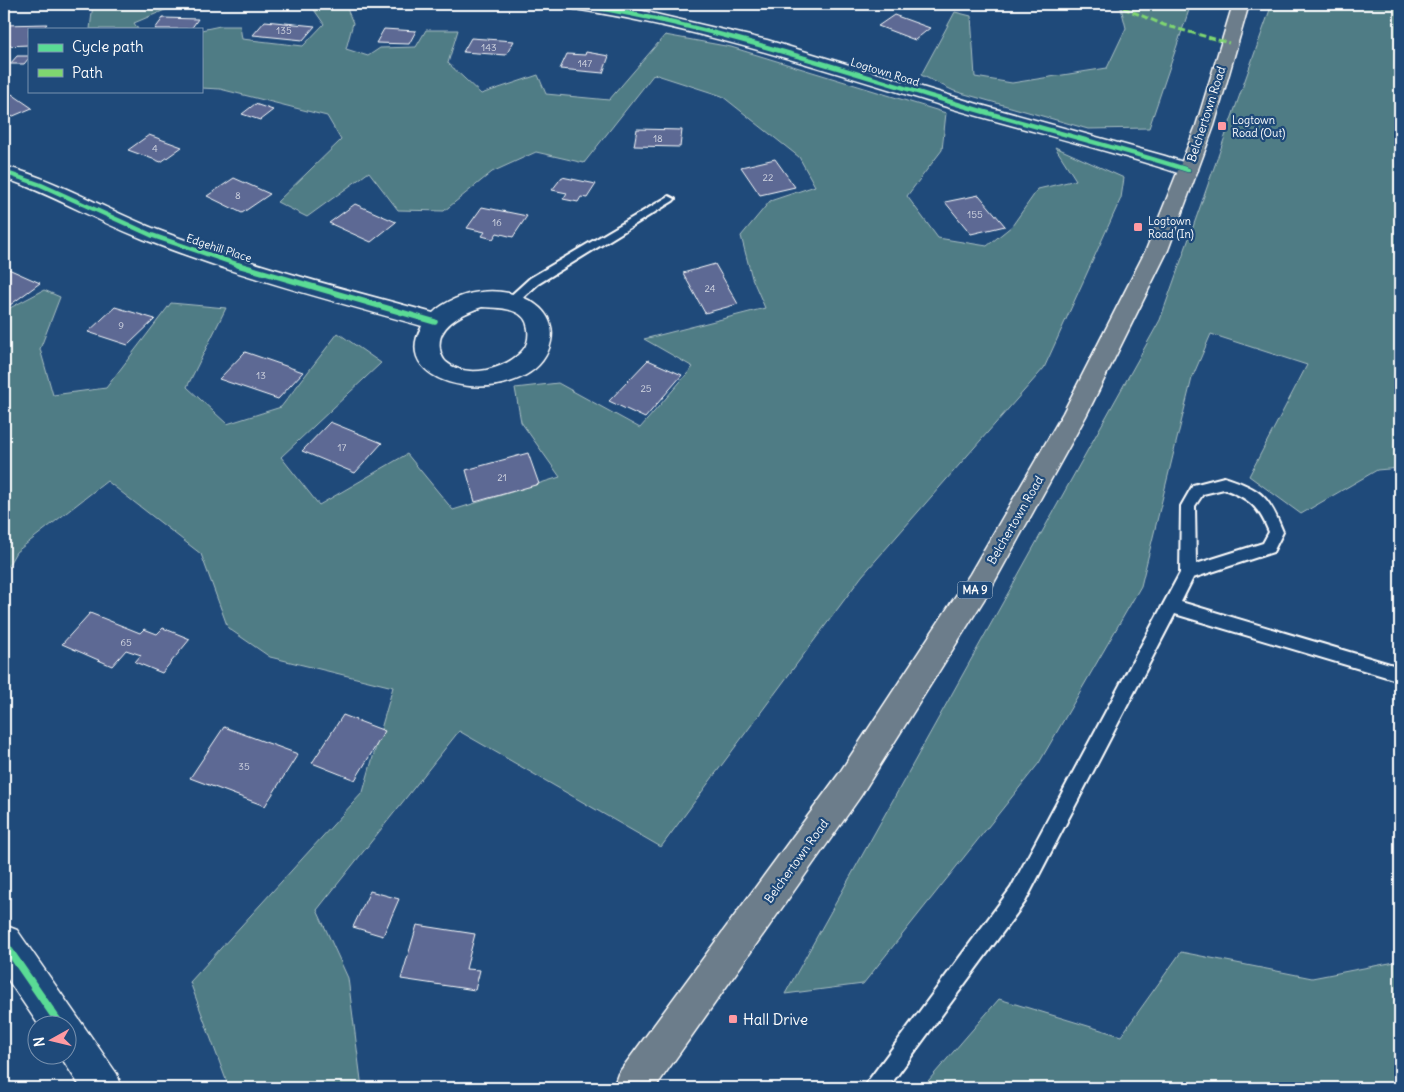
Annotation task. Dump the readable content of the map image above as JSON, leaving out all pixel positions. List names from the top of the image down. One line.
{"streets":{"highway":["Belchertown Road","MA 9"],"street":["Logtown Road","Edgehill Place"]},"crossings":[["Logtown Road","Belchertown Road"]],"places":{"transit":["Logtown Road (Out)","Logtown Road (In)","Hall Drive"]},"house_numbers":["135","143","147","18","4","22","8","155","16","24","9","13","25","17","21","65","35"],"legend":["Cycle path","Path"],"north":"left"}
